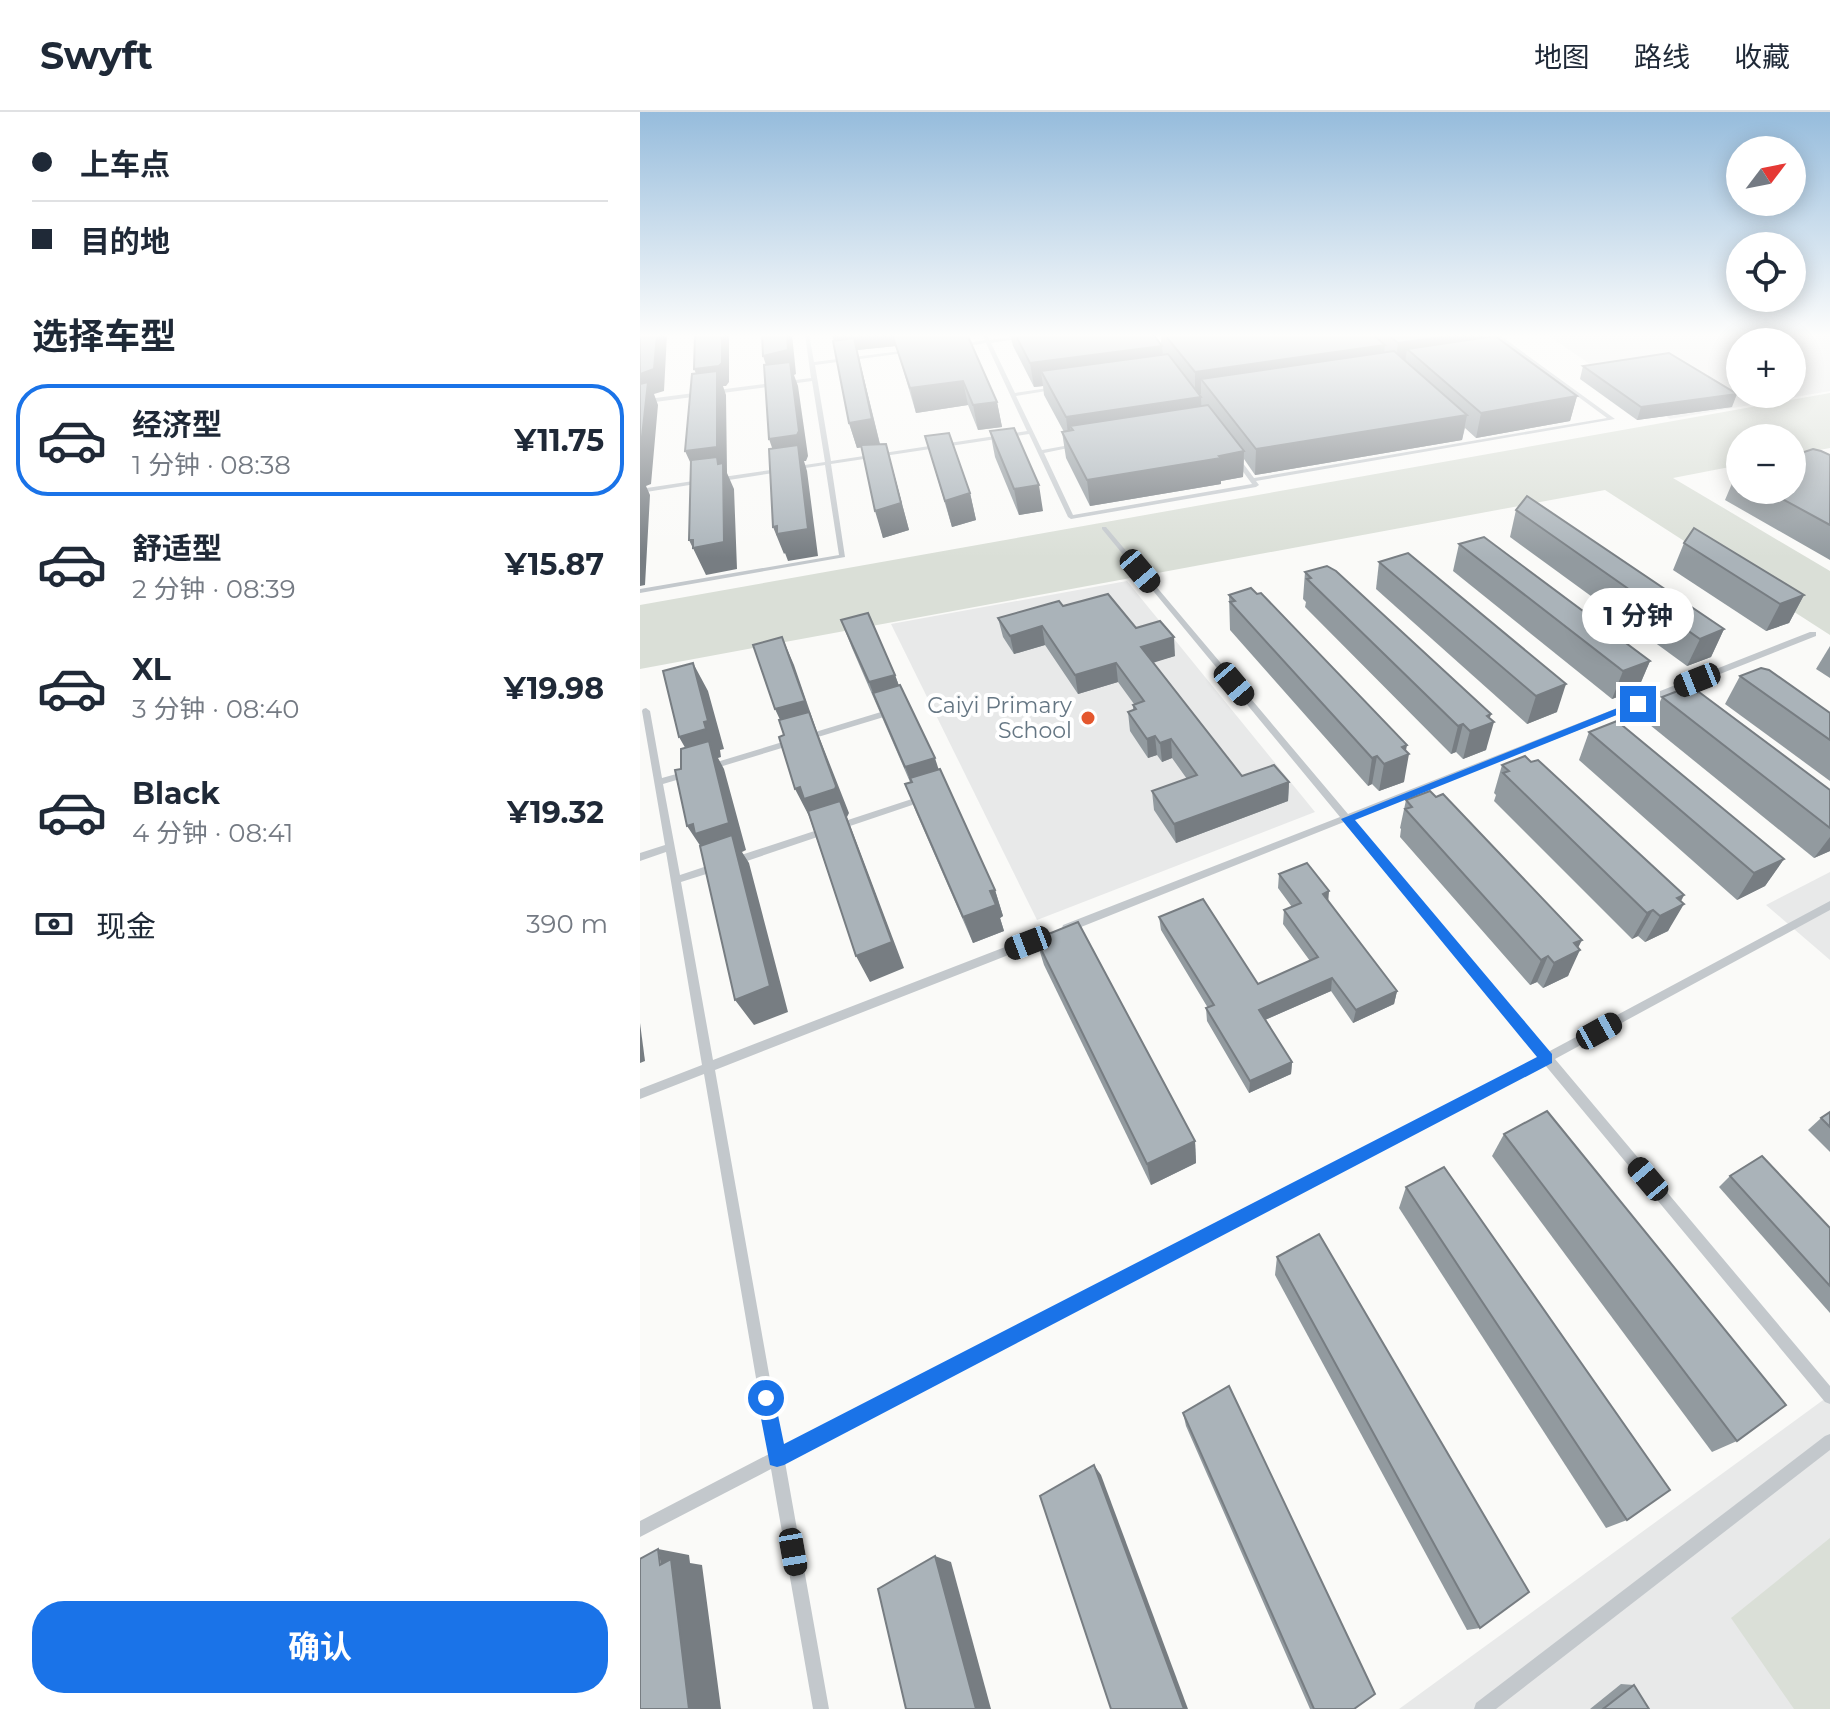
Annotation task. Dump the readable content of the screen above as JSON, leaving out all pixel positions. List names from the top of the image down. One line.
{"places":["Caiyi Primary School"],"north":"top right","page":{"header":"Swyft","nav":["地图","路线","收藏"],"banner":["上车点","目的地"],"map_buttons":["+","−"],"heading":"选择车型","list":[{"name":"经济型","note":"1 分钟 · 08:38","value":"¥11.75"},{"name":"舒适型","note":"2 分钟 · 08:39","value":"¥15.87"},{"name":"XL","note":"3 分钟 · 08:40","value":"¥19.98"},{"name":"Black","note":"4 分钟 · 08:41","value":"¥19.32"}],"bubble":"1 分钟","pay":["现金","390 m"],"buttons":"确认"}}
